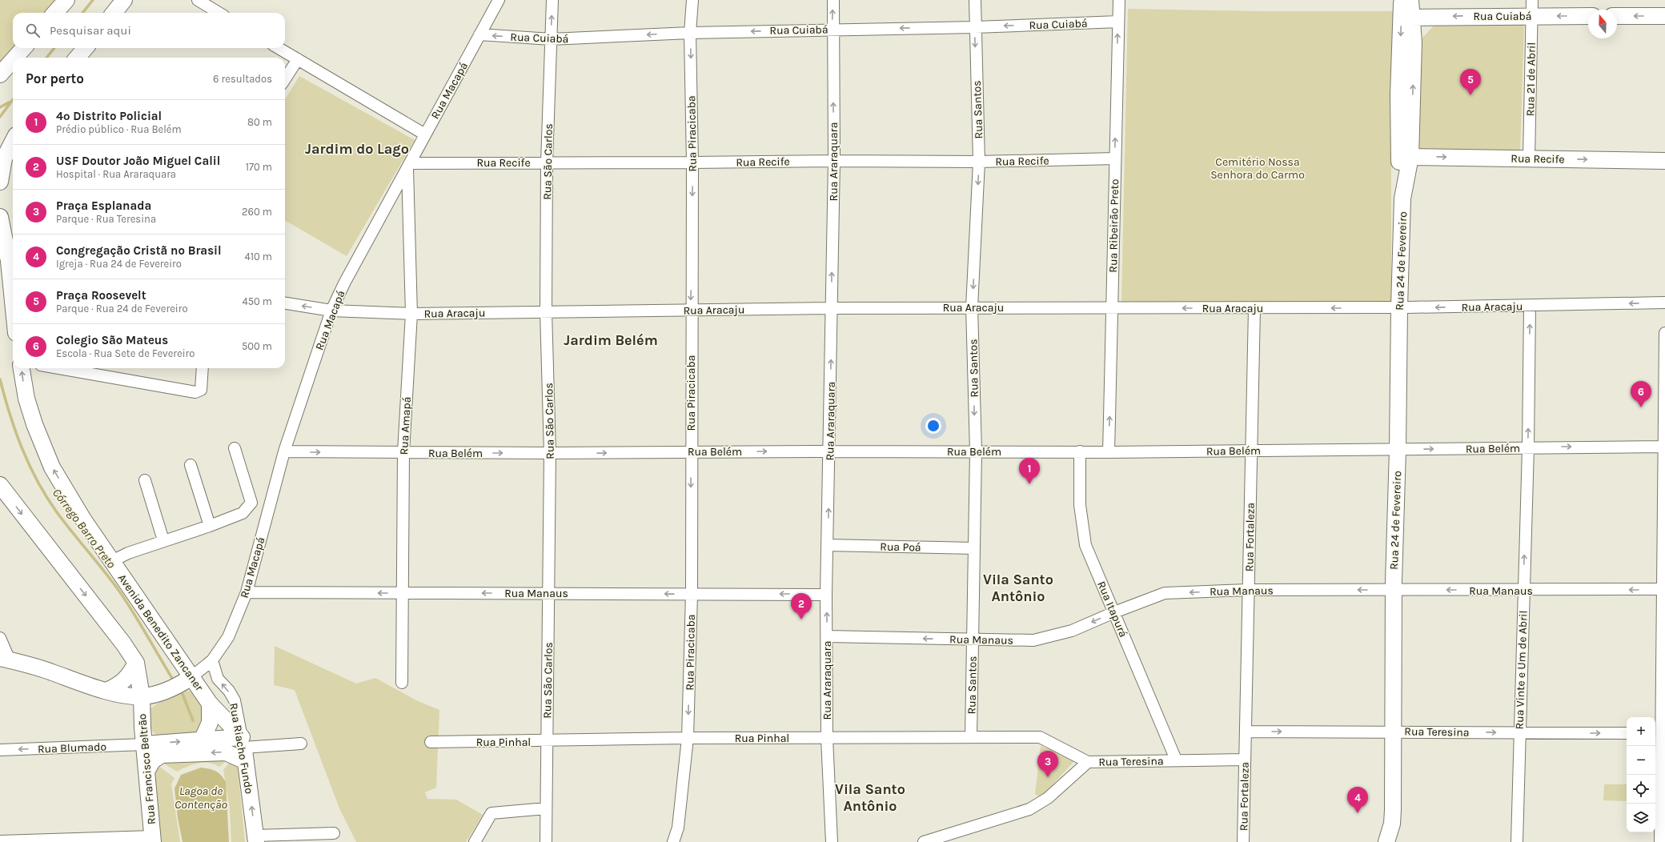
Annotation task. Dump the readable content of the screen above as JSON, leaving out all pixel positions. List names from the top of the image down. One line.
{"streets":{"main road":["Rua Cuiabá","Rua Recife","Rua 24 de Fevereiro","Avenida Benedito Zancaner","Rua Riacho Fundo","Rua Francisco Beltrão"],"street":["Rua 21 de Abril","Rua Macapá","Rua Santos","Rua Piracicaba","Rua São Carlos","Rua Araraquara","Rua Ribeirão Preto","Rua Aracaju","Rua Amapá","Rua Belém","Rua Fortaleza","Rua Poá","Rua Manaus","Rua Itapurá","Rua Vinte e Um de Abril","Rua Teresina","Rua Pinhal","Rua Blumado"]},"crossings":[["Rua Cuiabá","Rua 21 de Abril"],["Rua Cuiabá","Rua Macapá"],["Rua Cuiabá","Rua Santos"],["Rua Cuiabá","Rua Piracicaba"],["Rua Cuiabá","Rua São Carlos"],["Rua Cuiabá","Rua Araraquara"],["Rua Cuiabá","Rua Ribeirão Preto"],["Rua Cuiabá","Rua 24 de Fevereiro"],["Rua 21 de Abril","Rua Recife"],["Rua Macapá","Rua Recife"],["Rua Macapá","Rua Aracaju"],["Rua Macapá","Rua Amapá"],["Rua Macapá","Rua Belém"],["Rua Macapá","Rua Manaus"],["Rua Macapá","Avenida Benedito Zancaner"],["Rua Macapá","Rua Riacho Fundo"],["Rua Santos","Rua Recife"],["Rua Santos","Rua Aracaju"],["Rua Santos","Rua Belém"],["Rua Santos","Rua Poá"],["Rua Santos","Rua Manaus"],["Rua Santos","Rua Pinhal"],["Rua Piracicaba","Rua Recife"],["Rua Piracicaba","Rua Aracaju"],["Rua Piracicaba","Rua Belém"],["Rua Piracicaba","Rua Manaus"],["Rua Piracicaba","Rua Pinhal"],["Rua Recife","Rua São Carlos"],["Rua Recife","Rua Araraquara"],["Rua Recife","Rua Ribeirão Preto"],["Rua Recife","Rua 24 de Fevereiro"],["Rua Recife","Rua Amapá"],["Rua São Carlos","Rua Aracaju"],["Rua São Carlos","Rua Belém"],["Rua São Carlos","Rua Manaus"],["Rua São Carlos","Rua Pinhal"],["Rua Araraquara","Rua Aracaju"],["Rua Araraquara","Rua Belém"],["Rua Araraquara","Rua Poá"],["Rua Araraquara","Rua Manaus"],["Rua Araraquara","Rua Pinhal"],["Rua Ribeirão Preto","Rua Aracaju"],["Rua Ribeirão Preto","Rua Belém"],["Rua 24 de Fevereiro","Rua Aracaju"],["Rua 24 de Fevereiro","Rua Belém"],["Rua 24 de Fevereiro","Rua Manaus"],["Rua 24 de Fevereiro","Rua Teresina"],["Rua Aracaju","Rua Amapá"],["Rua Aracaju","Rua Fortaleza"],["Rua Aracaju","Rua Vinte e Um de Abril"],["Rua Amapá","Rua Belém"],["Rua Amapá","Rua Manaus"],["Rua Belém","Rua Fortaleza"],["Rua Belém","Rua Itapurá"],["Rua Belém","Rua Vinte e Um de Abril"],["Rua Fortaleza","Rua Manaus"],["Rua Fortaleza","Rua Teresina"],["Rua Manaus","Rua Itapurá"],["Rua Manaus","Rua Vinte e Um de Abril"],["Rua Itapurá","Rua Teresina"],["Avenida Benedito Zancaner","Rua Riacho Fundo"],["Rua Vinte e Um de Abril","Rua Teresina"],["Rua Teresina","Rua Pinhal"],["Rua Blumado","Rua Francisco Beltrão"]],"one_way":["Rua Cuiabá","Rua Santos","Rua Piracicaba","Rua Araraquara","Rua Ribeirão Preto","Rua Aracaju","Rua Belém","Rua Manaus","Rua Vinte e Um de Abril","Rua Teresina","Rua Riacho Fundo"],"districts":["Jardim do Lago","Jardim Belém","Vila Santo Antônio","Vila Santo Antônio"],"water":["Córrego Barro Preto","Lagoa de Contenção"],"parks":["Cemitério Nossa Senhora do Carmo"],"north":"top","page":{"search":"Pesquisar aqui","heading":["Por perto","6 resultados"],"pins":["5","6","1","2","3","4"],"list":[{"mark":"1","name":"4º Distrito Policial","note":"Prédio público · Rua Belém","value":"80 m"},{"mark":"2","name":"USF Doutor João Miguel Calil","note":"Hospital · Rua Araraquara","value":"170 m"},{"mark":"3","name":"Praça Esplanada","note":"Parque · Rua Teresina","value":"260 m"},{"mark":"4","name":"Congregação Cristã no Brasil","note":"Igreja · Rua 24 de Fevereiro","value":"410 m"},{"mark":"5","name":"Praça Roosevelt","note":"Parque · Rua 24 de Fevereiro","value":"450 m"},{"mark":"6","name":"Colegio São Mateus","note":"Escola · Rua Sete de Fevereiro","value":"500 m"}],"map_buttons":["+","−"]}}
